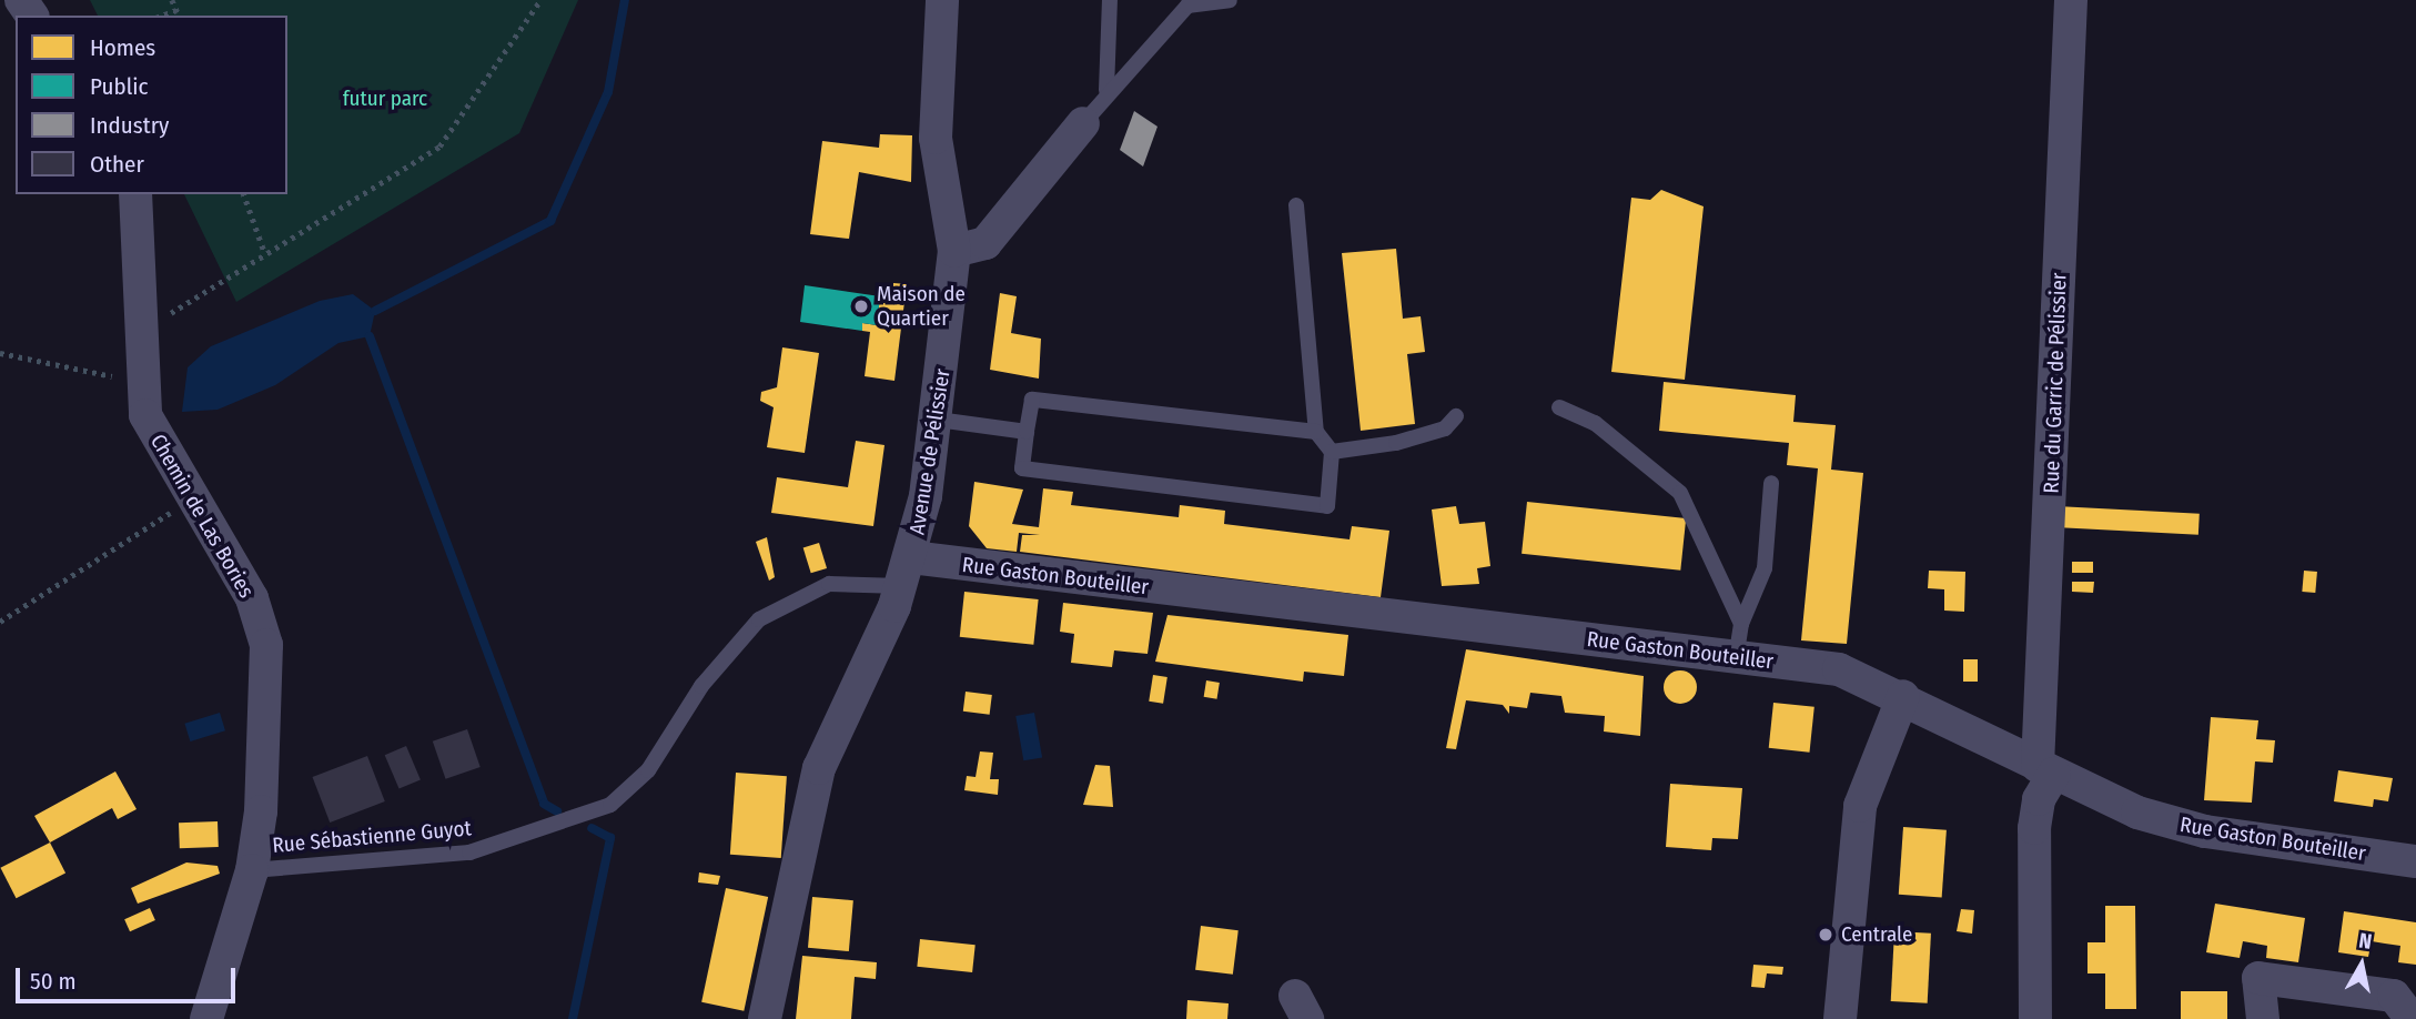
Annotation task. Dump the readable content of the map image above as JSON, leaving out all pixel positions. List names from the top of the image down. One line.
{"streets":{"street":["Rue du Garric de Pélissier","Avenue de Pélissier","Chemin de Las Bories","Rue Gaston Bouteiller"],"lane":["Rue Sébastienne Guyot"]},"crossings":[["Rue du Garric de Pélissier","Rue Gaston Bouteiller"],["Avenue de Pélissier","Rue Gaston Bouteiller"],["Avenue de Pélissier","Rue Sébastienne Guyot"],["Chemin de Las Bories","Rue Sébastienne Guyot"],["Rue Gaston Bouteiller","Rue Sébastienne Guyot"]],"parks":["futur parc"],"places":["Maison de Quartier","Centrale"],"legend":["Homes","Public","Industry","Other"],"scale_bar":"50 m","north":"top"}
